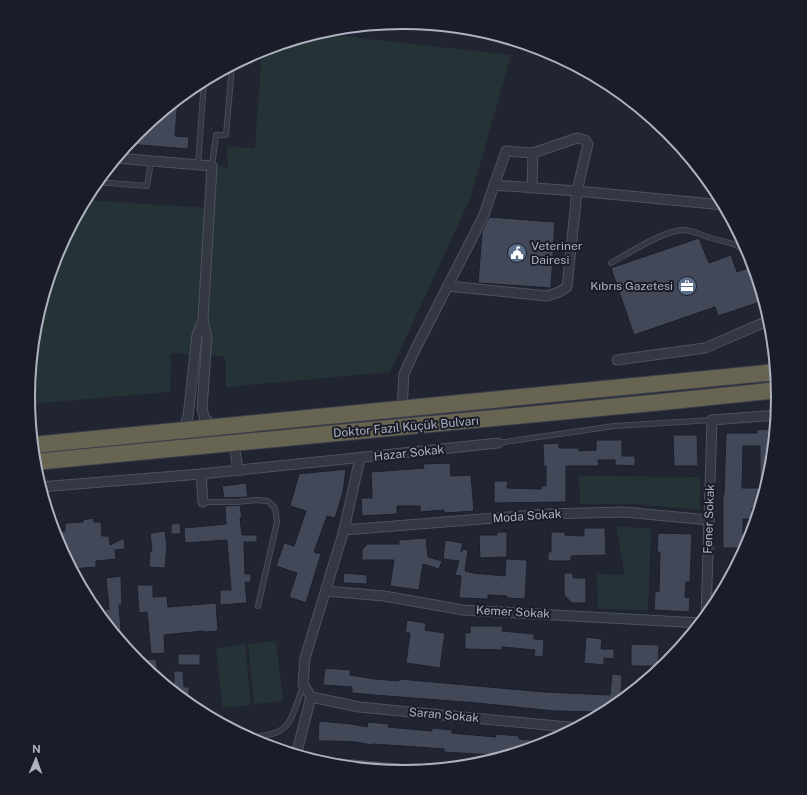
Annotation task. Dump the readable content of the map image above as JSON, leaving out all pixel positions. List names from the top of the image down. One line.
{"streets":{"highway":["Doktor Fazıl Küçük Bulvarı"],"street":["Hazar Sokak","Moda Sokak","Fener Sokak","Kemer Sokak","Saran Sokak"]},"crossings":[["Hazar Sokak","Fener Sokak"],["Moda Sokak","Fener Sokak"]],"places":{"public building":["Veteriner Dairesi"],"office":["Kıbrıs Gazetesi"]},"north":"top"}
